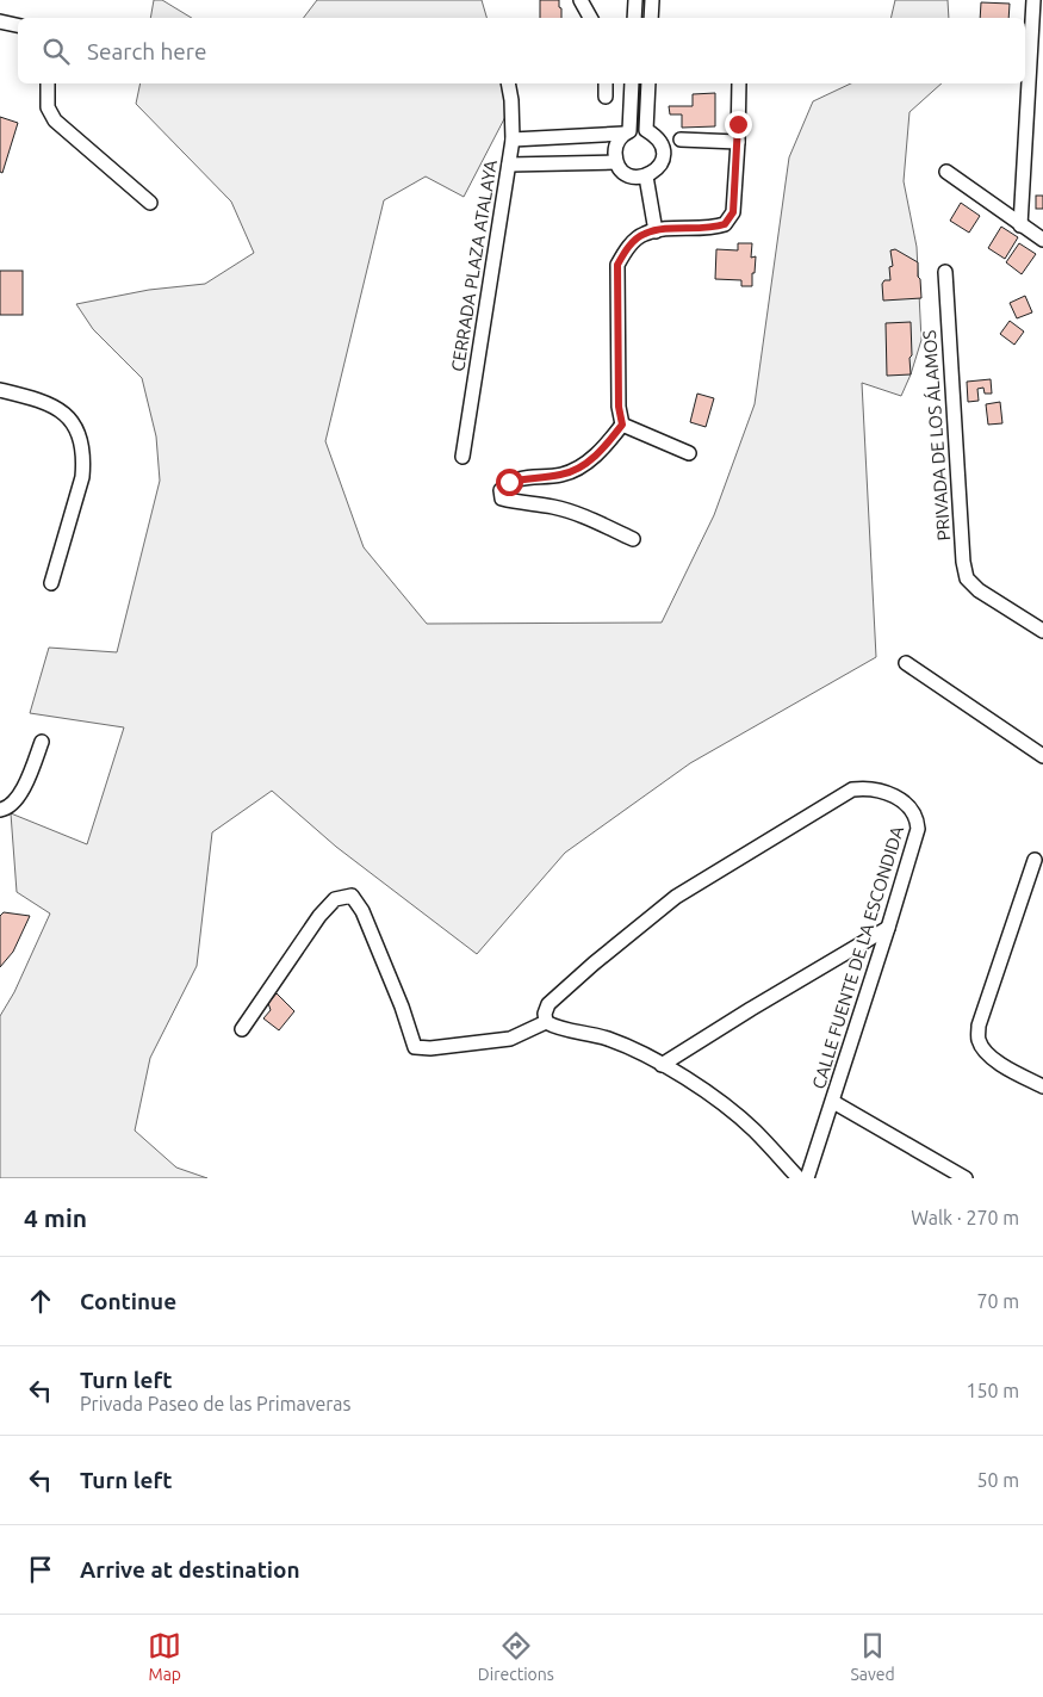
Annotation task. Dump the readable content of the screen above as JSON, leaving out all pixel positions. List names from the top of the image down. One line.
{"streets":{"street":["CERRADA PLAZA ATALAYA","PRIVADA DE LOS ÁLAMOS","CALLE FUENTE DE LA ESCONDIDA"]},"page":{"search":"Search here","heading":["4 min","Walk · 270 m"],"list":[["Continue","70 m"],["Turn left","Privada Paseo de las Primaveras","150 m"],["Turn left","50 m"],"Arrive at destination"],"nav":["Map","Directions","Saved"]}}
